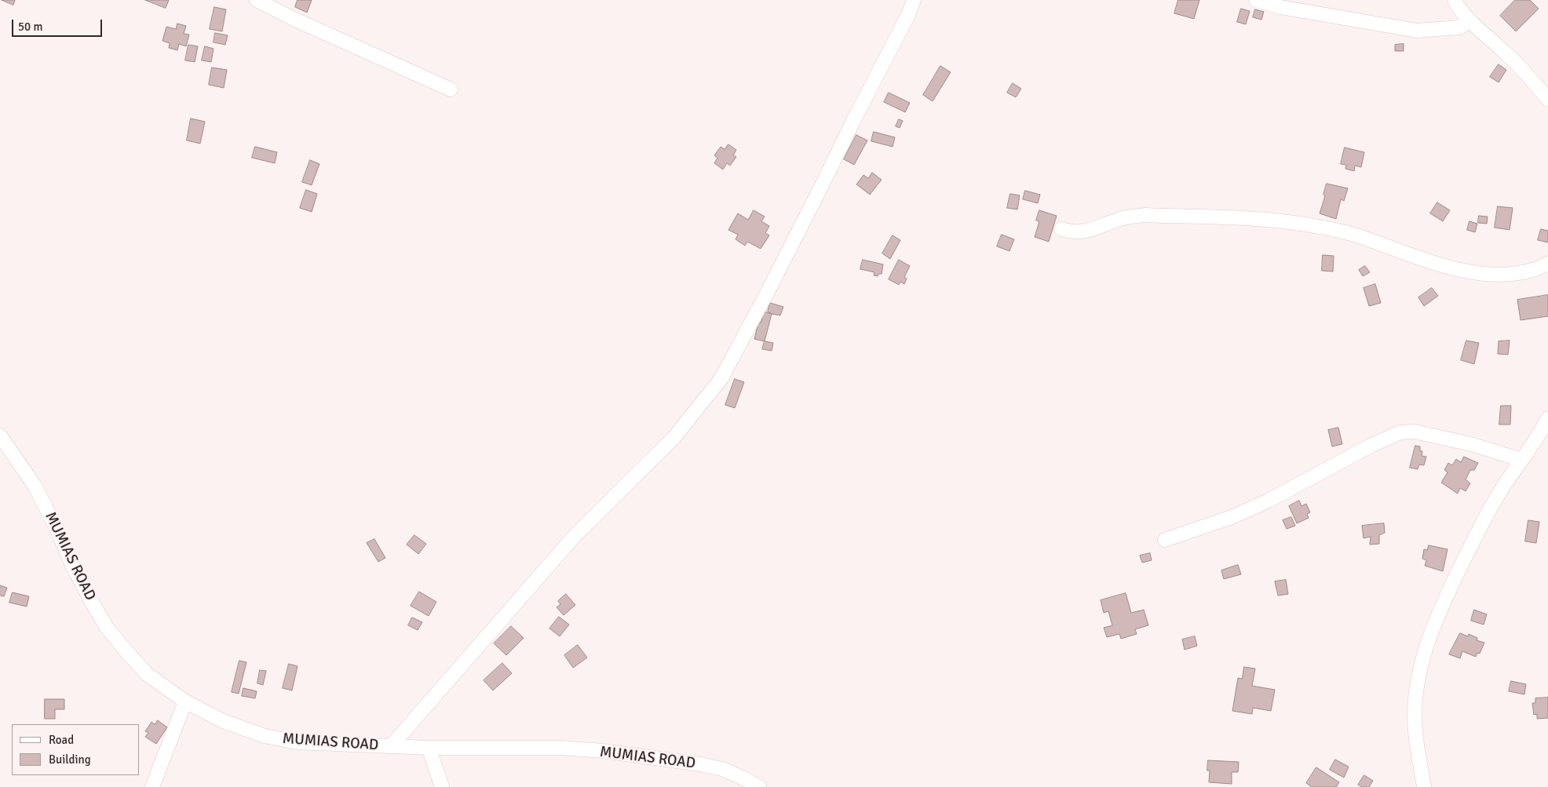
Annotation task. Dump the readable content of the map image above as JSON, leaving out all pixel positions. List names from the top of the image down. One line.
{"streets":{"street":["MUMIAS ROAD"]},"legend":["Road","Building"],"scale_bar":"50 m"}
